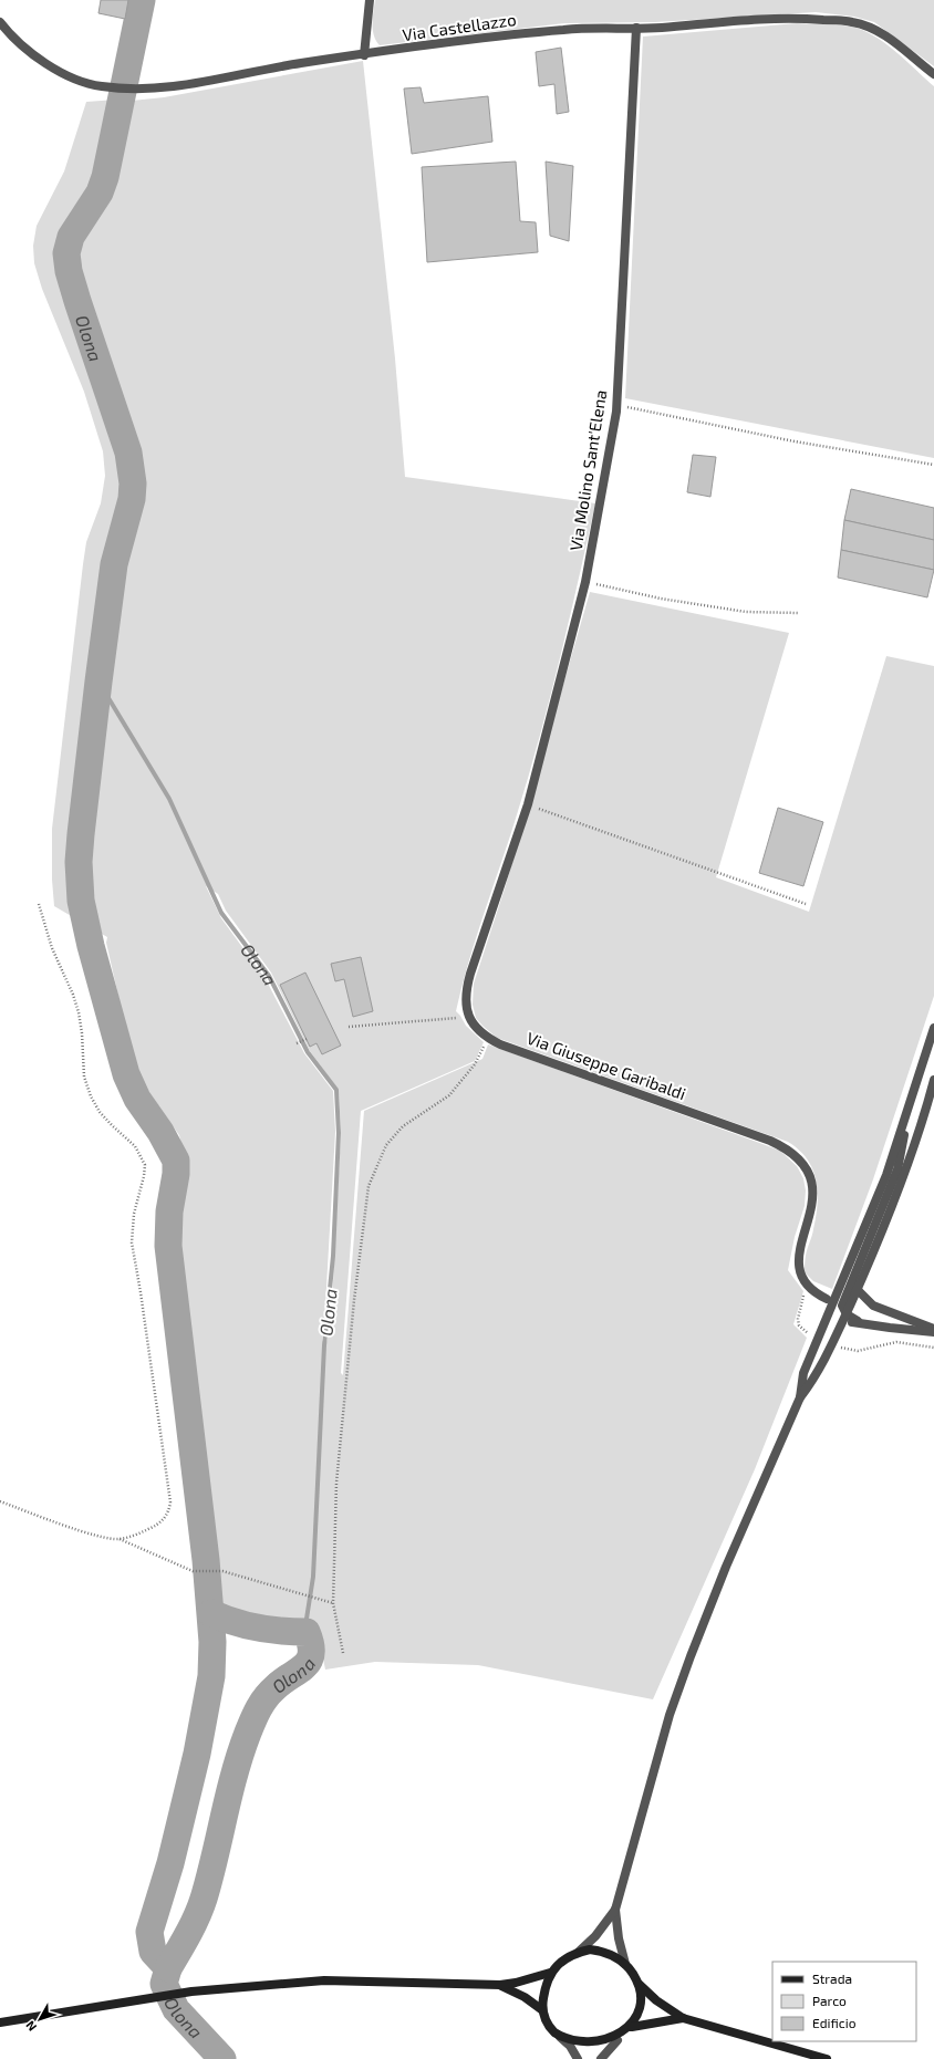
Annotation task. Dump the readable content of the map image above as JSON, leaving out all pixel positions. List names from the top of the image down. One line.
{"streets":{"street":["Via Castellazzo","Via Molino Sant'Elena","Via Giuseppe Garibaldi"]},"crossings":[["Via Castellazzo","Via Molino Sant'Elena"]],"water":["Olona"],"legend":["Strada","Parco","Edificio"],"north":"bottom left"}
